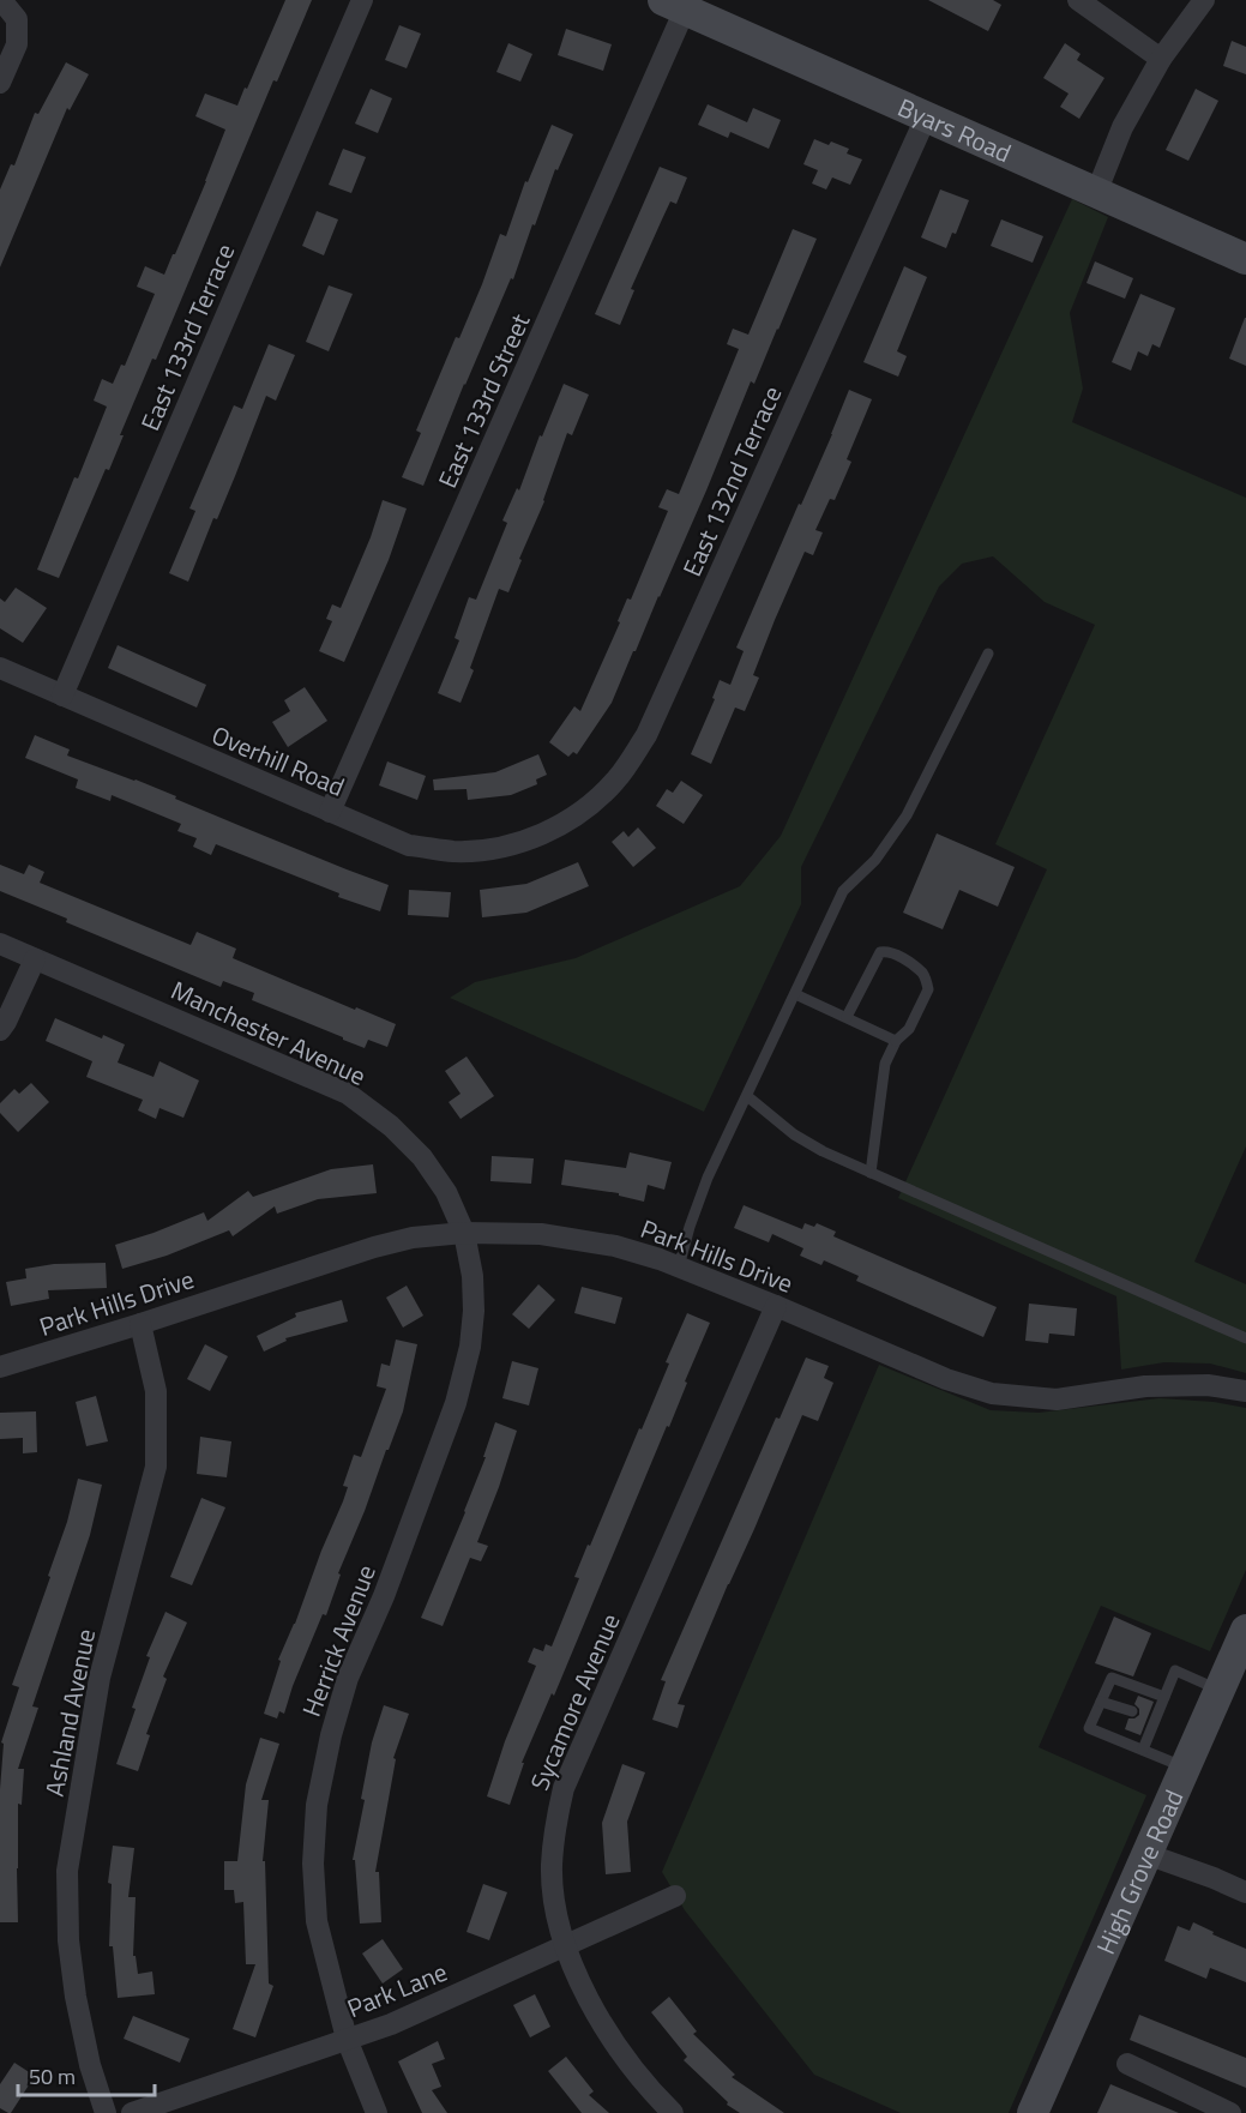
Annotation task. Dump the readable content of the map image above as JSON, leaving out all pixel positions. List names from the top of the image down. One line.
{"streets":{"street":["Byars Road","East 133rd Terrace","East 133rd Street","East 132nd Terrace","Overhill Road","Manchester Avenue","Park Hills Drive","Herrick Avenue","Sycamore Avenue","Ashland Avenue","High Grove Road","Park Lane"]},"crossings":[["Byars Road","East 133rd Street"],["Byars Road","East 132nd Terrace"],["East 133rd Terrace","Overhill Road"],["East 133rd Street","Overhill Road"],["East 132nd Terrace","Overhill Road"],["Manchester Avenue","Park Hills Drive"],["Manchester Avenue","Herrick Avenue"],["Park Hills Drive","Herrick Avenue"],["Park Hills Drive","Sycamore Avenue"],["Park Hills Drive","Ashland Avenue"],["Herrick Avenue","Park Lane"],["Sycamore Avenue","Park Lane"]],"scale_bar":"50 m"}
